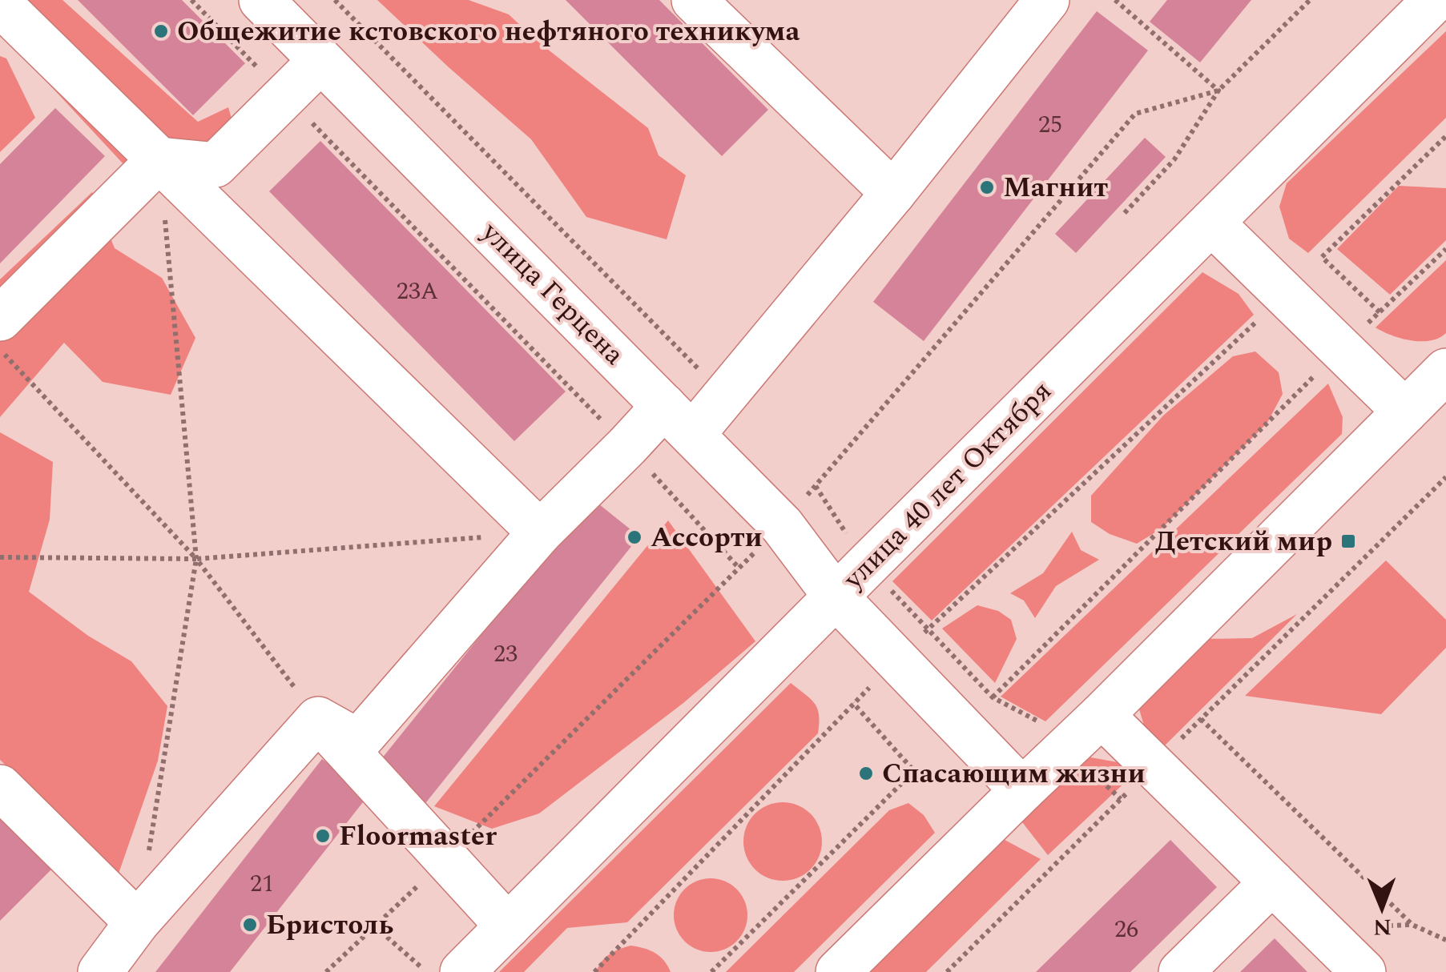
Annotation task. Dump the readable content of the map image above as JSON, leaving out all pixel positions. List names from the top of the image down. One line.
{"streets":{"street":["улица Герцена","улица 40 лет Октября"]},"crossings":[["улица Герцена","улица 40 лет Октября"]],"places":{"other":["Общежитие кстовского нефтяного техникума","Магнит","Ассорти","Спасающим жизни","Floormaster","Бристоль"],"transit":["Детский мир"]},"house_numbers":["25","23А","23","21","26"],"north":"bottom"}
